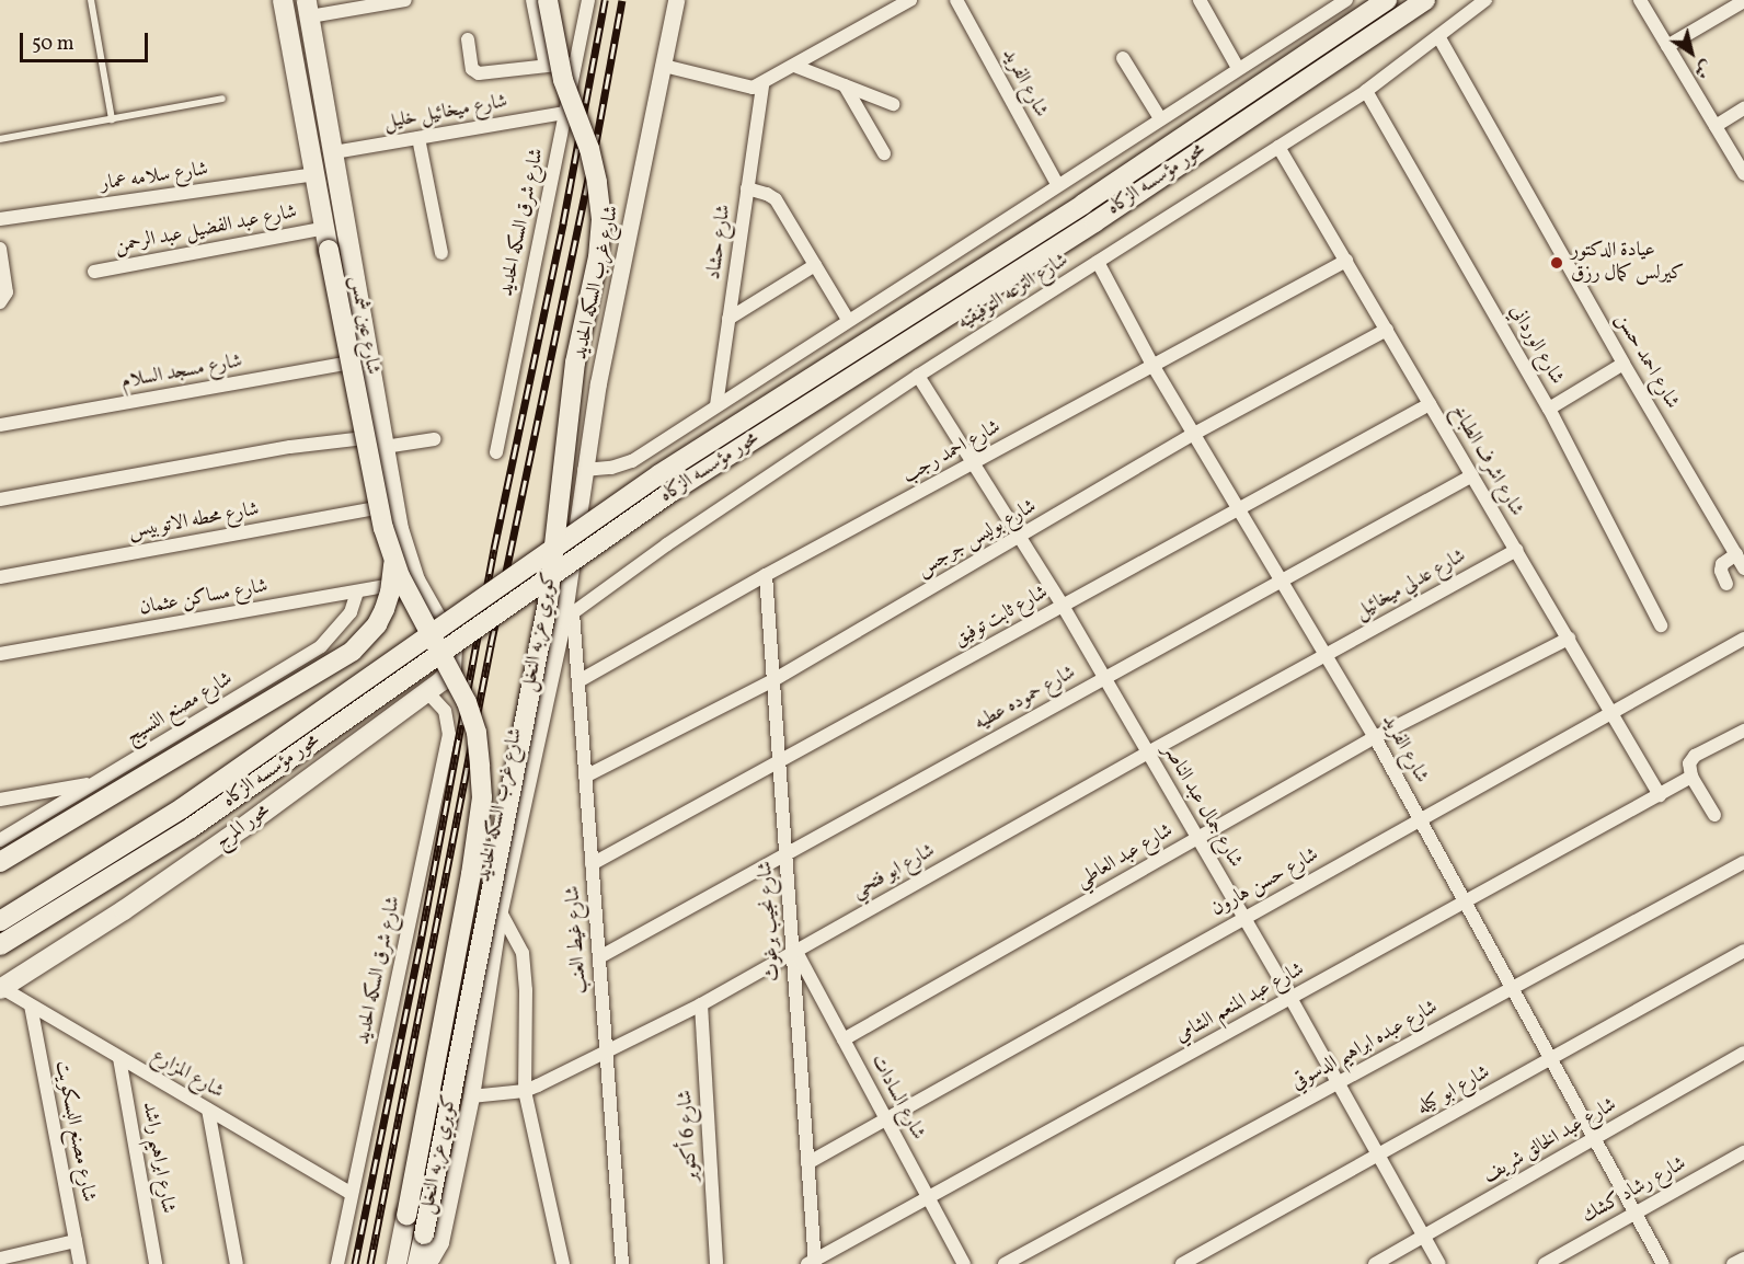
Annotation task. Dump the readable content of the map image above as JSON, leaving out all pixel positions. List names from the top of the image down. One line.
{"streets":{"main road":["محور مؤسسه الزكاه","شارع عين شمس","كوبري عزبه النخل","محور المرج"],"street":["شارع الفريد","شارع ميخائيل خليل","شارع سلامه عمار","شارع شرق السكه الحديد","شارع عبد الفضيل عبد الرحمن","شارع حشاد","شارع غرب السكه الحديد","شارع الترعه التوفيقيه","شارع الورداني","شارع احمد حسن","شارع مسجد السلام","شارع احمد رجب","شارع اشرف الطباخ","شارع محطه الاتوبيس","شارع بوليس جرجس","شارع عدلي ميخائيل","شارع مساكن عثمان","شارع ثابت توفيق","شارع حموده عطيه","شارع مصنع النسيج","شارع جمال عبد الناصر","شارع عبد العاطي","شارع ابو فتحي","شارع حسن هارون","شارع نجيب برغوث","شارع غيط العنب","شارع عبد المنعم الشامي","شارع عبده ابراهيم الدسوقي","شارع المزارع","شارع ابو كيله","شارع السادات","شارع مصنع البسكويت","شارع 6 أكتوبر","شارع عبد الخالق شريف","شارع ابراهيم راشد","شارع رشاد كشك"]},"crossings":[["شارع الفريد","شارع الترعه التوفيقيه"],["شارع الفريد","شارع احمد رجب"],["شارع الفريد","شارع بوليس جرجس"],["شارع الفريد","شارع عدلي ميخائيل"],["شارع الفريد","شارع ثابت توفيق"],["شارع الفريد","شارع حموده عطيه"],["شارع الفريد","شارع عبد العاطي"],["شارع الفريد","شارع ابو فتحي"],["شارع الفريد","شارع حسن هارون"],["شارع الفريد","شارع عبد المنعم الشامي"],["شارع الفريد","شارع عبده ابراهيم الدسوقي"],["شارع الفريد","شارع ابو كيله"],["شارع الفريد","شارع عبد الخالق شريف"],["شارع الفريد","شارع رشاد كشك"],["شارع ميخائيل خليل","شارع شرق السكه الحديد"],["شارع ميخائيل خليل","شارع عين شمس"],["شارع شرق السكه الحديد","محور المرج"],["شارع شرق السكه الحديد","شارع المزارع"],["شارع عبد الفضيل عبد الرحمن","كوبري عزبه النخل"],["شارع غرب السكه الحديد","شارع الترعه التوفيقيه"],["شارع غرب السكه الحديد","كوبري عزبه النخل"],["شارع غرب السكه الحديد","شارع ابو فتحي"],["شارع غرب السكه الحديد","شارع غيط العنب"],["شارع الترعه التوفيقيه","شارع الورداني"],["شارع الترعه التوفيقيه","شارع احمد حسن"],["شارع الترعه التوفيقيه","شارع اشرف الطباخ"],["شارع الترعه التوفيقيه","شارع جمال عبد الناصر"],["شارع الترعه التوفيقيه","شارع غيط العنب"],["شارع عين شمس","شارع مسجد السلام"],["شارع عين شمس","شارع محطه الاتوبيس"],["شارع عين شمس","شارع مساكن عثمان"],["شارع عين شمس","محور المرج"],["شارع احمد رجب","شارع اشرف الطباخ"],["شارع احمد رجب","شارع جمال عبد الناصر"],["شارع احمد رجب","شارع نجيب برغوث"],["شارع احمد رجب","شارع غيط العنب"],["شارع اشرف الطباخ","شارع بوليس جرجس"],["شارع اشرف الطباخ","شارع عدلي ميخائيل"],["شارع اشرف الطباخ","شارع ثابت توفيق"],["شارع اشرف الطباخ","شارع حموده عطيه"],["شارع اشرف الطباخ","شارع عبد العاطي"],["شارع اشرف الطباخ","شارع حسن هارون"],["شارع اشرف الطباخ","شارع عبد المنعم الشامي"],["شارع بوليس جرجس","شارع جمال عبد الناصر"],["شارع بوليس جرجس","شارع نجيب برغوث"],["شارع بوليس جرجس","شارع غيط العنب"],["شارع عدلي ميخائيل","شارع ابو فتحي"],["شارع مساكن عثمان","شارع مصنع النسيج"],["شارع ثابت توفيق","شارع جمال عبد الناصر"],["شارع ثابت توفيق","شارع نجيب برغوث"],["شارع ثابت توفيق","شارع غيط العنب"],["شارع حموده عطيه","شارع جمال عبد الناصر"],["شارع حموده عطيه","شارع نجيب برغوث"],["شارع حموده عطيه","شارع غيط العنب"],["شارع جمال عبد الناصر","شارع عبد العاطي"],["شارع جمال عبد الناصر","شارع ابو فتحي"],["شارع جمال عبد الناصر","شارع حسن هارون"],["شارع جمال عبد الناصر","شارع عبد المنعم الشامي"],["شارع جمال عبد الناصر","شارع عبده ابراهيم الدسوقي"],["شارع جمال عبد الناصر","شارع ابو كيله"],["شارع جمال عبد الناصر","شارع عبد الخالق شريف"],["محور المرج","شارع المزارع"],["شارع عبد العاطي","شارع السادات"],["شارع ابو فتحي","شارع نجيب برغوث"],["شارع ابو فتحي","شارع غيط العنب"],["شارع ابو فتحي","شارع السادات"],["شارع ابو فتحي","شارع 6 أكتوبر"],["شارع حسن هارون","شارع نجيب برغوث"],["شارع حسن هارون","شارع السادات"],["شارع نجيب برغوث","شارع عبد المنعم الشامي"],["شارع نجيب برغوث","شارع السادات"],["شارع عبد المنعم الشامي","شارع السادات"],["شارع المزارع","شارع مصنع البسكويت"],["شارع المزارع","شارع ابراهيم راشد"]],"places":["عيادة الدكتور كيرلس كمال رزق"],"scale_bar":"50 m","north":"bottom right"}
